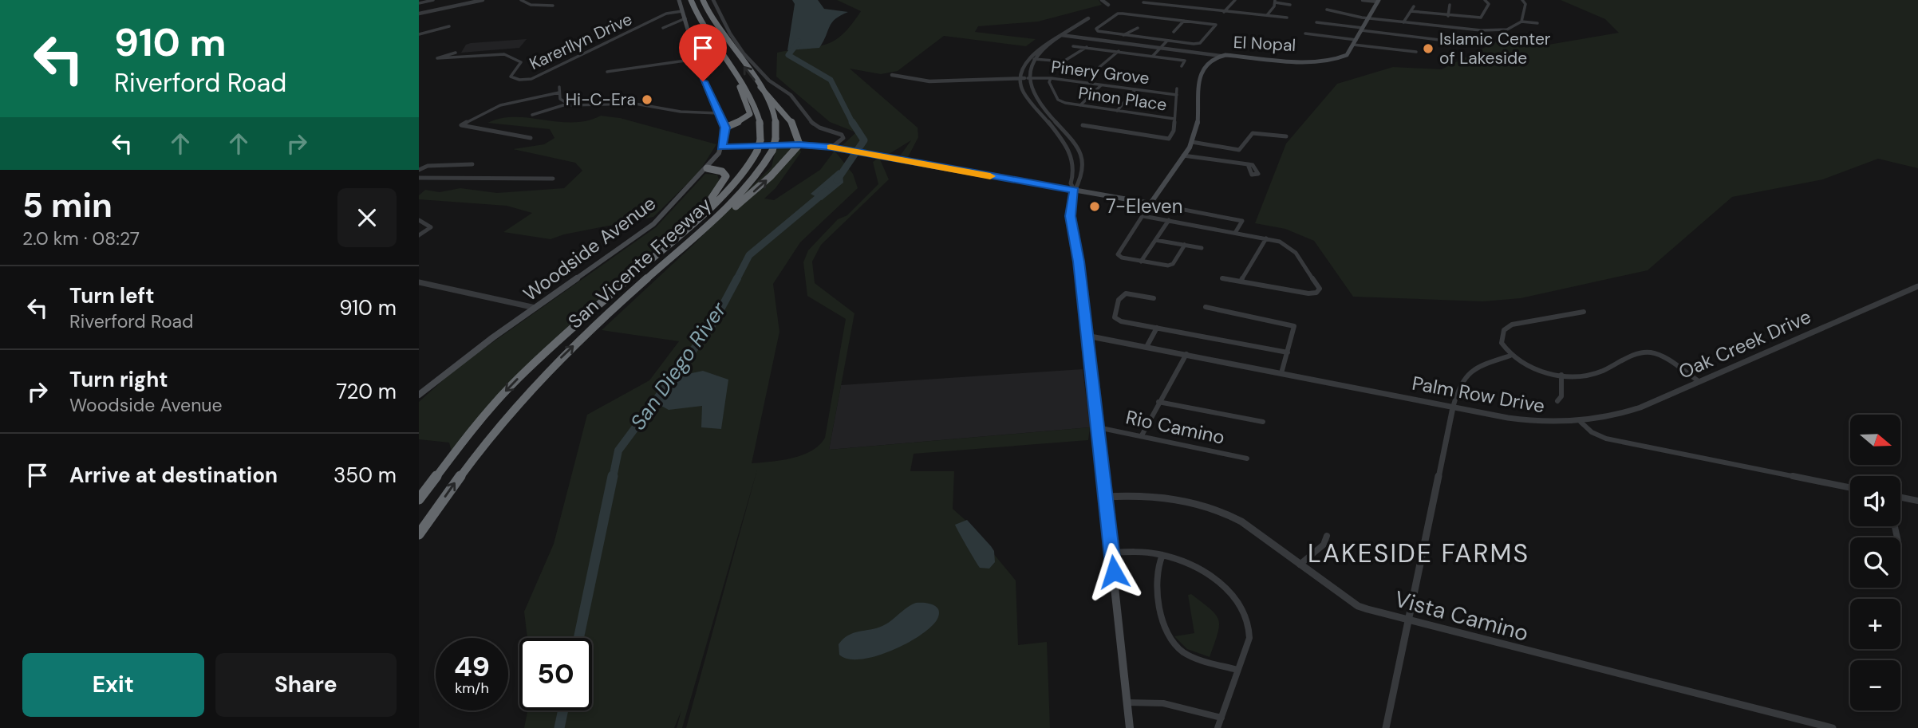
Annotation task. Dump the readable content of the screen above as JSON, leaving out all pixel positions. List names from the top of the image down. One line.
{"streets":{"highway":["San Vicente Freeway"],"main road":["El Nopal","Woodside Avenue"],"street":["Karerllyn Drive","Pinery Grove","Pinon Place","Oak Creek Drive","Palm Row Drive","Rio Camino","Vista Camino"]},"crossings":[["Pinery Grove","Pinon Place"],["Oak Creek Drive","Palm Row Drive"]],"districts":["LAKESIDE FARMS"],"water":["San Diego River"],"places":["Islamic Center of Lakeside","Hi-C-Era","7-Eleven"],"north":"right","page":{"turn":["910 m","Riverford Road"],"heading":["5 min","2.0 km · 08:27"],"list":[{"name":"Turn left","note":"Riverford Road","value":"910 m"},{"name":"Turn right","note":"Woodside Avenue","value":"720 m"},{"name":"Arrive at destination","value":"350 m"}],"map_buttons":["+","−"],"speed":"49 km/h","limit":"50","buttons":["Exit","Share"]}}
